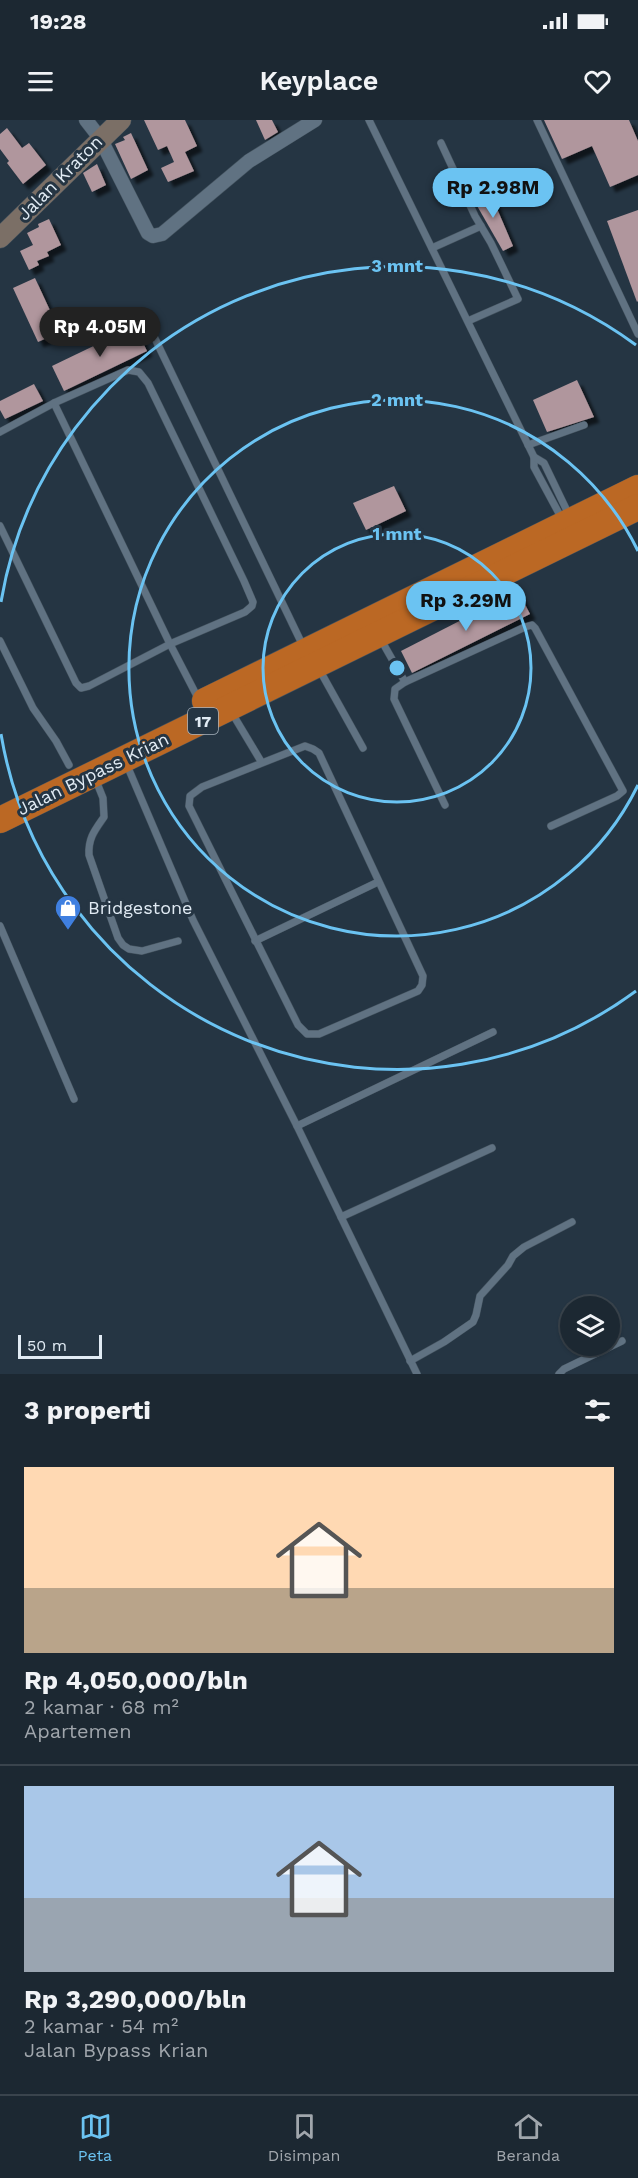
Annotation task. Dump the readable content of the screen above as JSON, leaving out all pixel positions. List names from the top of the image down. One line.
{"streets":{"highway":["17","Jalan Bypass Krian"],"street":["Jalan Kraton"]},"places":{"shop":["Bridgestone"]},"scale_bar":"50 m","page":{"status":"19:28","header":"Keyplace","price":["Rp 2.98M","Rp 4.05M","Rp 3.29M"],"scale":"50 m","heading":"3 properti","list":[{"name":"Rp 4,050,000/bln","note":"2 kamar · 68 m² · Apartemen"},{"name":"Rp 3,290,000/bln","note":"2 kamar · 54 m² · Jalan Bypass Krian"}],"tabs":["Peta","Disimpan","Beranda"]},"rings":["3 mnt","2 mnt","1 mnt"]}
